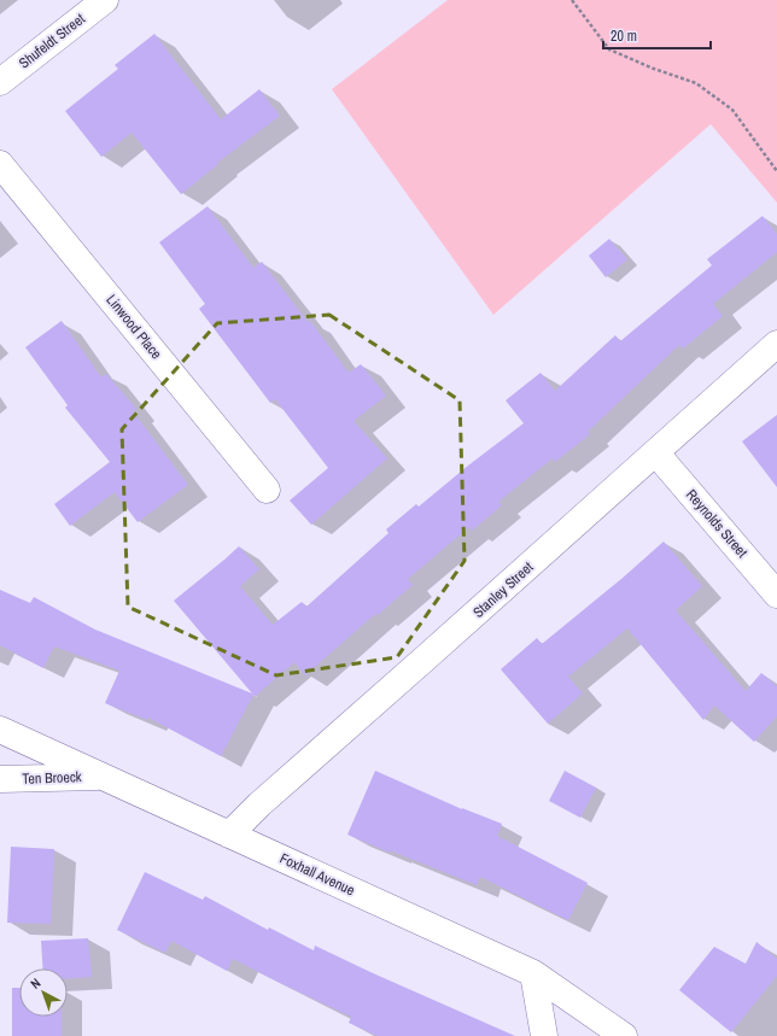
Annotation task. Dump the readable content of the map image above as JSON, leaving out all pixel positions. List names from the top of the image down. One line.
{"streets":{"street":["Shufeldt Street","Linwood Place","Reynolds Street","Stanley Street","Ten Broeck","Foxhall Avenue"]},"crossings":[["Reynolds Street","Stanley Street"],["Stanley Street","Foxhall Avenue"],["Ten Broeck","Foxhall Avenue"]],"scale_bar":"20 m","north":"top left"}
